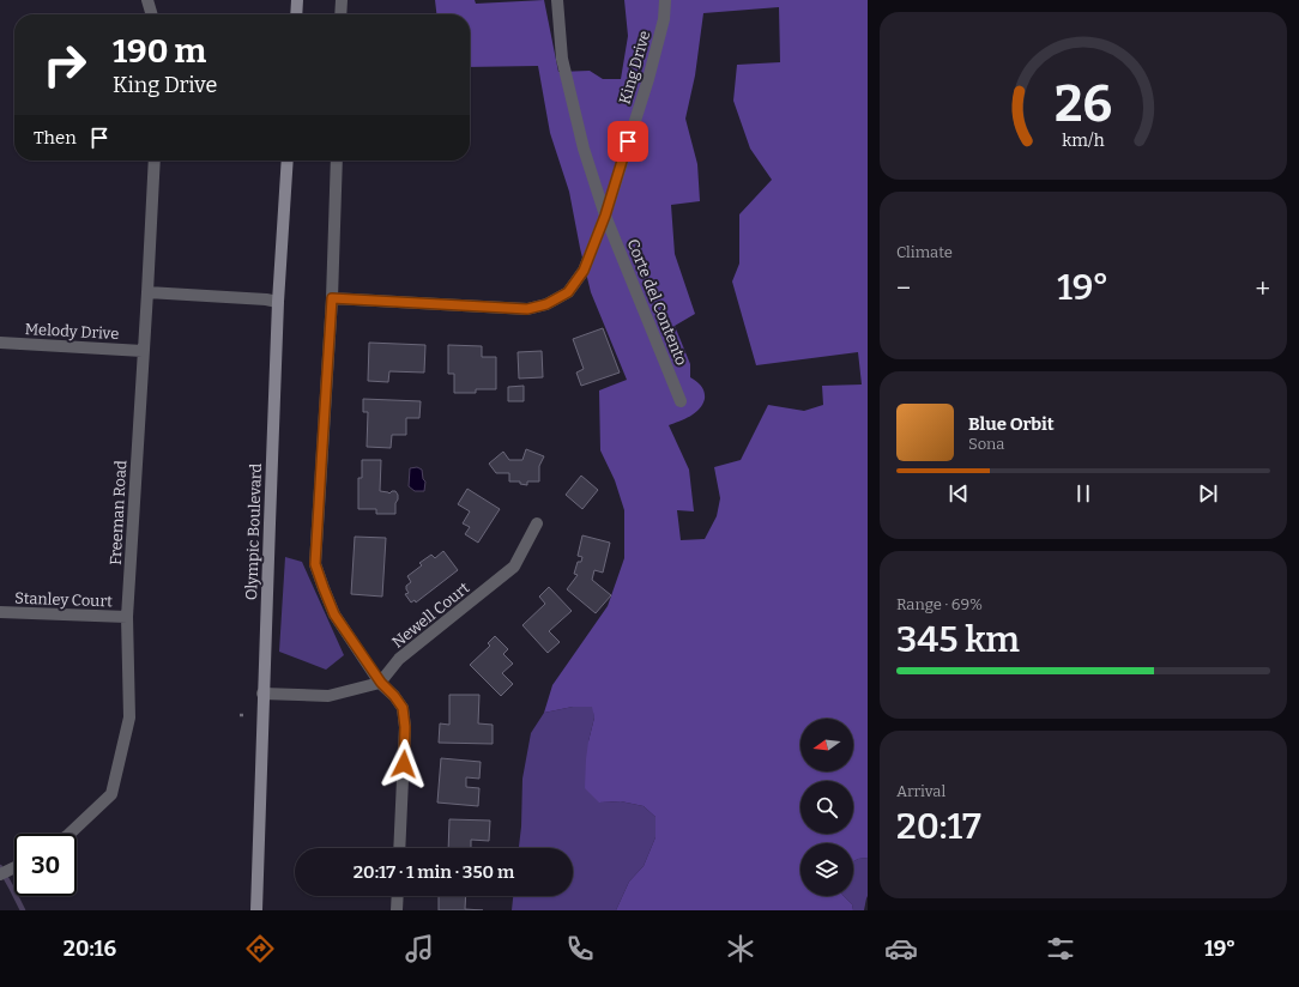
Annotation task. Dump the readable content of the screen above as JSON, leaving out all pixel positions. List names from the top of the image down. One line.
{"streets":{"main road":["Olympic Boulevard"],"street":["King Drive","Corte del Contento","Melody Drive","Freeman Road","Stanley Court","Newell Court"]},"crossings":[["King Drive","Corte del Contento"],["Melody Drive","Freeman Road"],["Freeman Road","Stanley Court"]],"north":"left","page":{"turn":["190 m","King Drive"],"then":"Then","tile":["Climate",["Range · 69%","345 km"],["Arrival","20:17"]],"heat":["−","19°","+"],"song":["Blue Orbit","Sona"],"limit":"30","trip":"20:17 · 1 min · 350 m","tabs":["20:16","19°"],"gauge":["26","km/h"]}}
